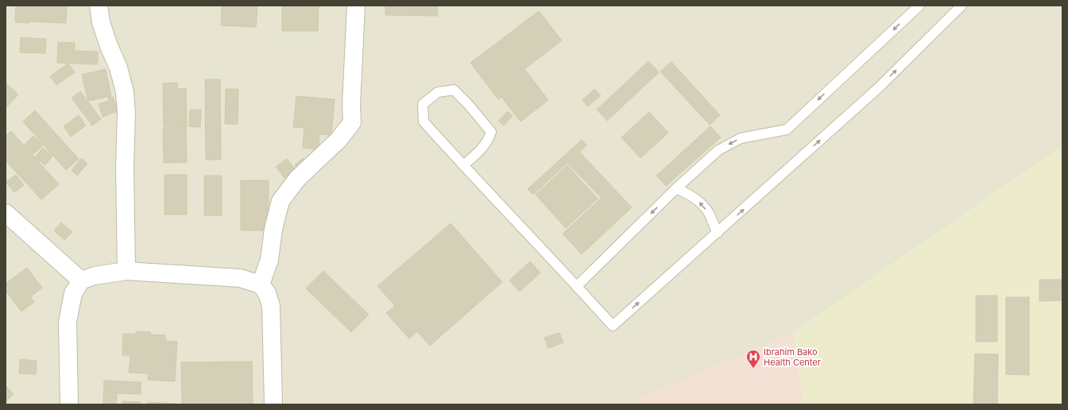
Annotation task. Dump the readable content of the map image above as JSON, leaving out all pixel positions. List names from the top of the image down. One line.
{"places":{"hospital":["Ibrahim Bako Health Center"]}}
